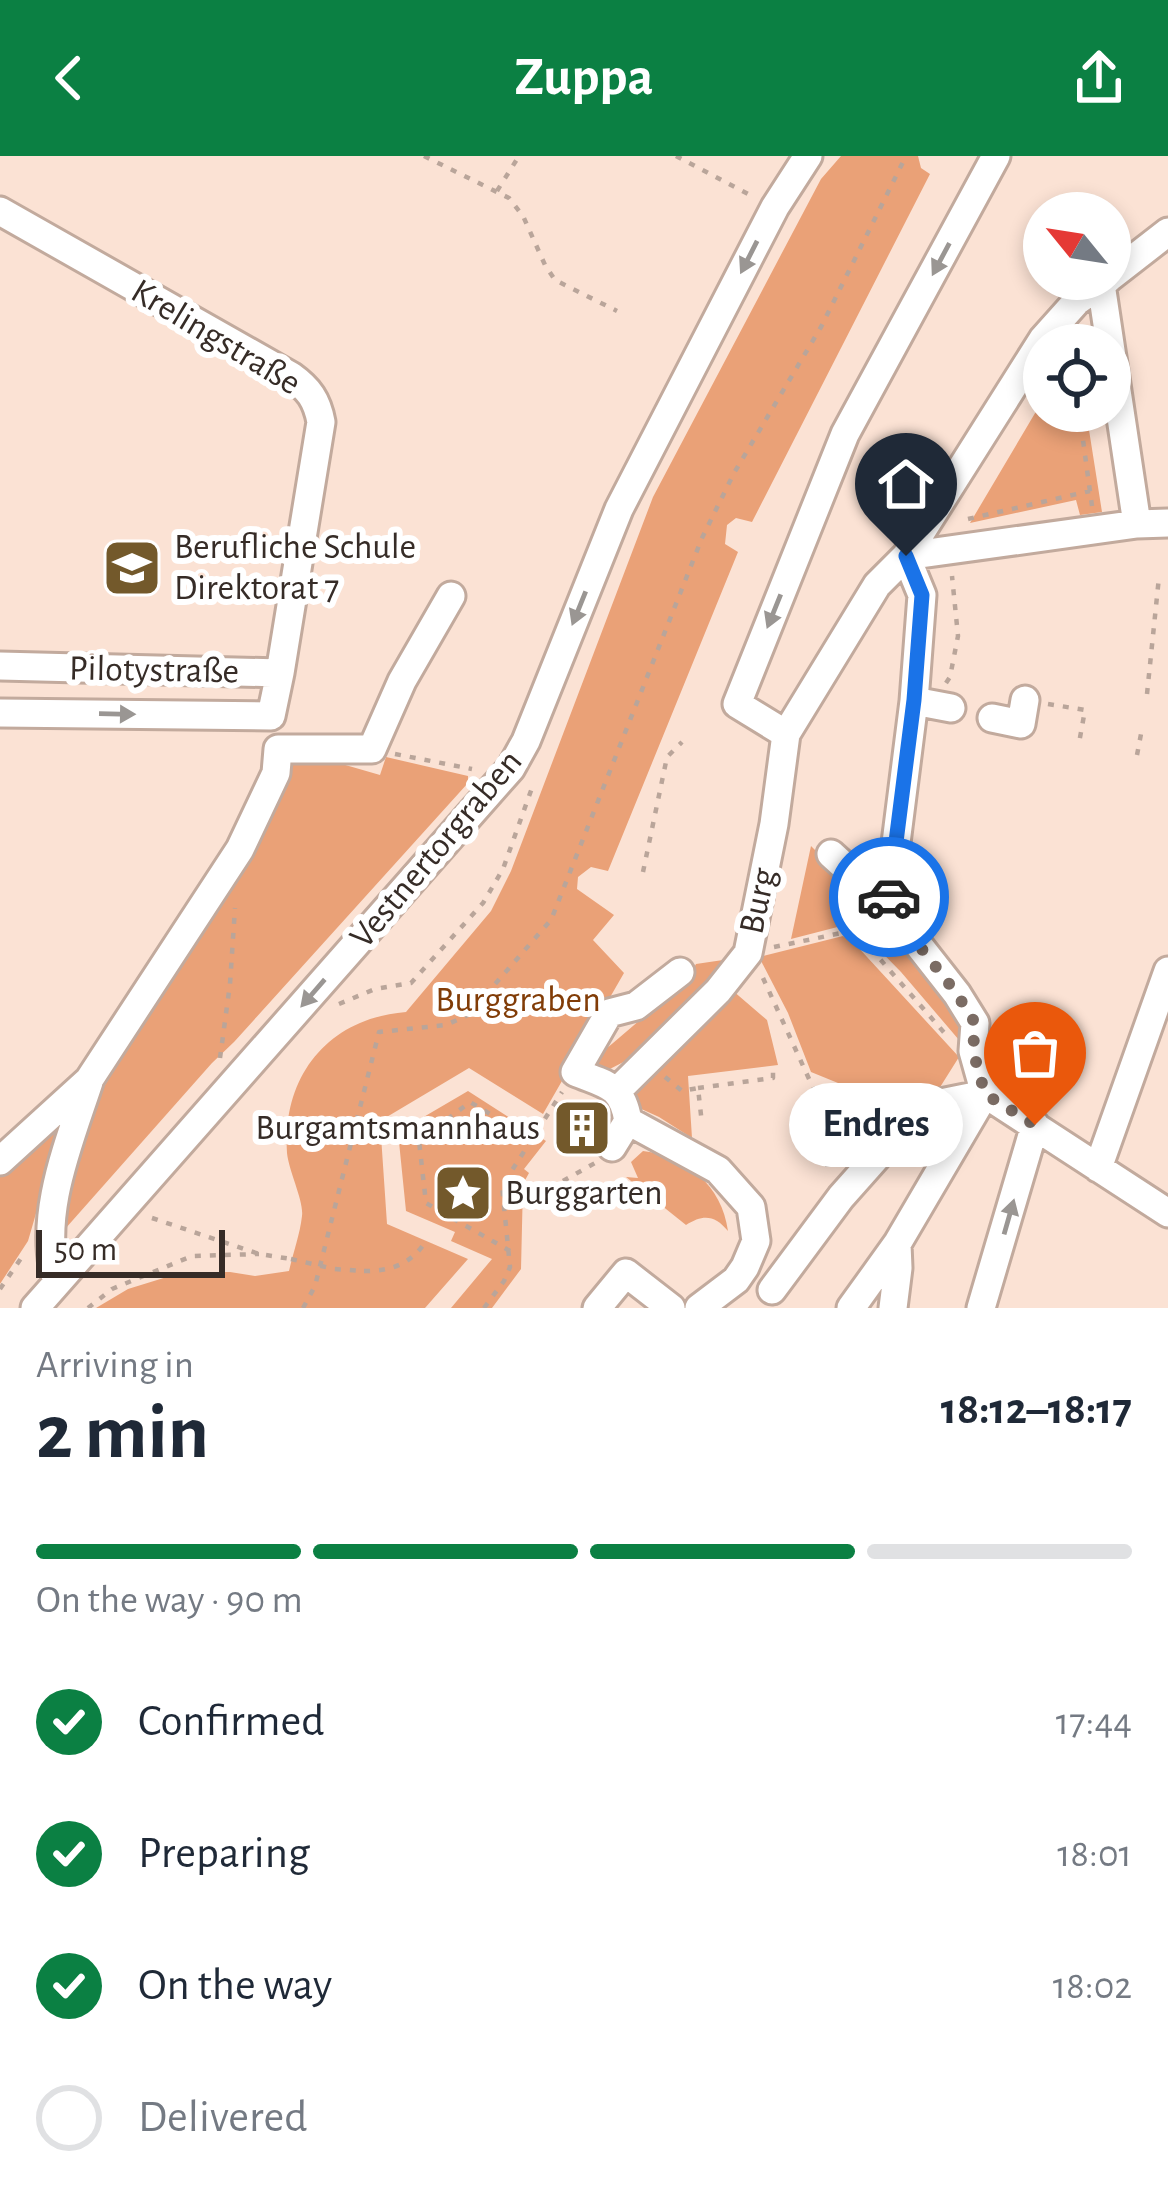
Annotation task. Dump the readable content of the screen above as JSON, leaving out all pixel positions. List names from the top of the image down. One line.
{"streets":{"street":["Krelingstraße","Pilotystraße","Vestnertorgraben","Burg"]},"crossings":[["Krelingstraße","Pilotystraße"]],"parks":["Burggraben"],"places":{"school or university":["Berufliche Schule Direktorat 7"],"other":["Endres"],"building":["Burgamtsmannhaus"],"place":["Burggarten"]},"scale_bar":"50 m","north":"top left","page":{"header":"Zuppa","bubble":"Endres","scale":"50 m","heading":["2 min","Arriving in","18:12–18:17"],"bar":"On the way · 90 m","list":[["Confirmed","17:44"],["Preparing","18:01"],["On the way","18:02"],"Delivered"]}}
